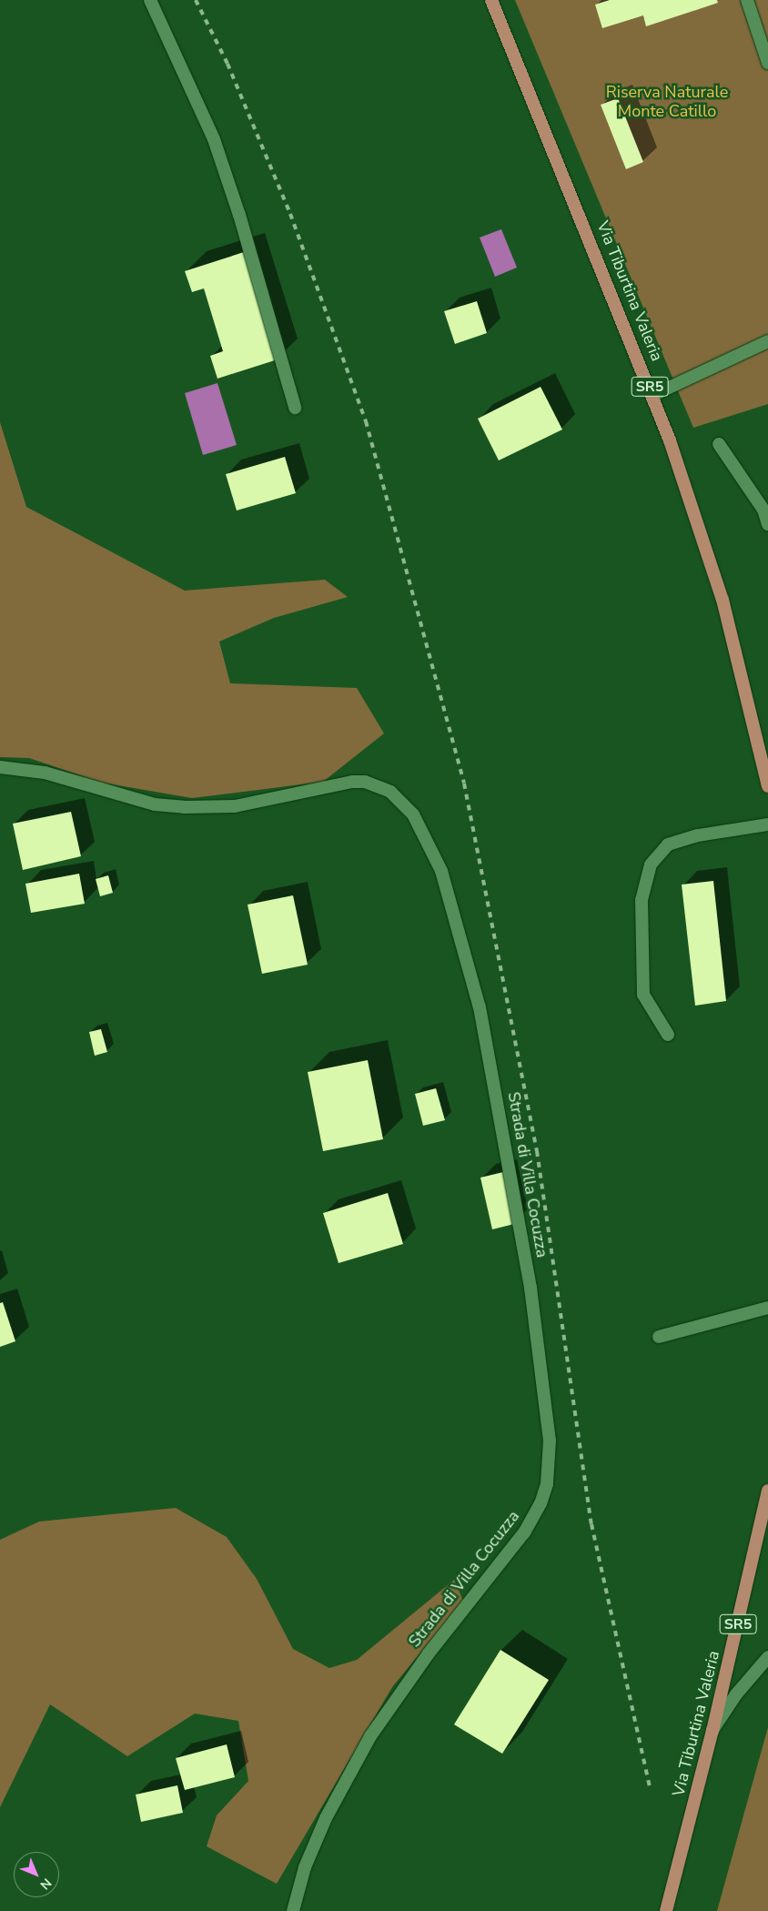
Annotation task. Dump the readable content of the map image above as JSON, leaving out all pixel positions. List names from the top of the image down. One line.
{"streets":{"main road":["Via Tiburtina Valeria","SR5"],"street":["Strada di Villa Cocuzza"]},"parks":["Riserva Naturale Monte Catillo"],"north":"bottom right"}
